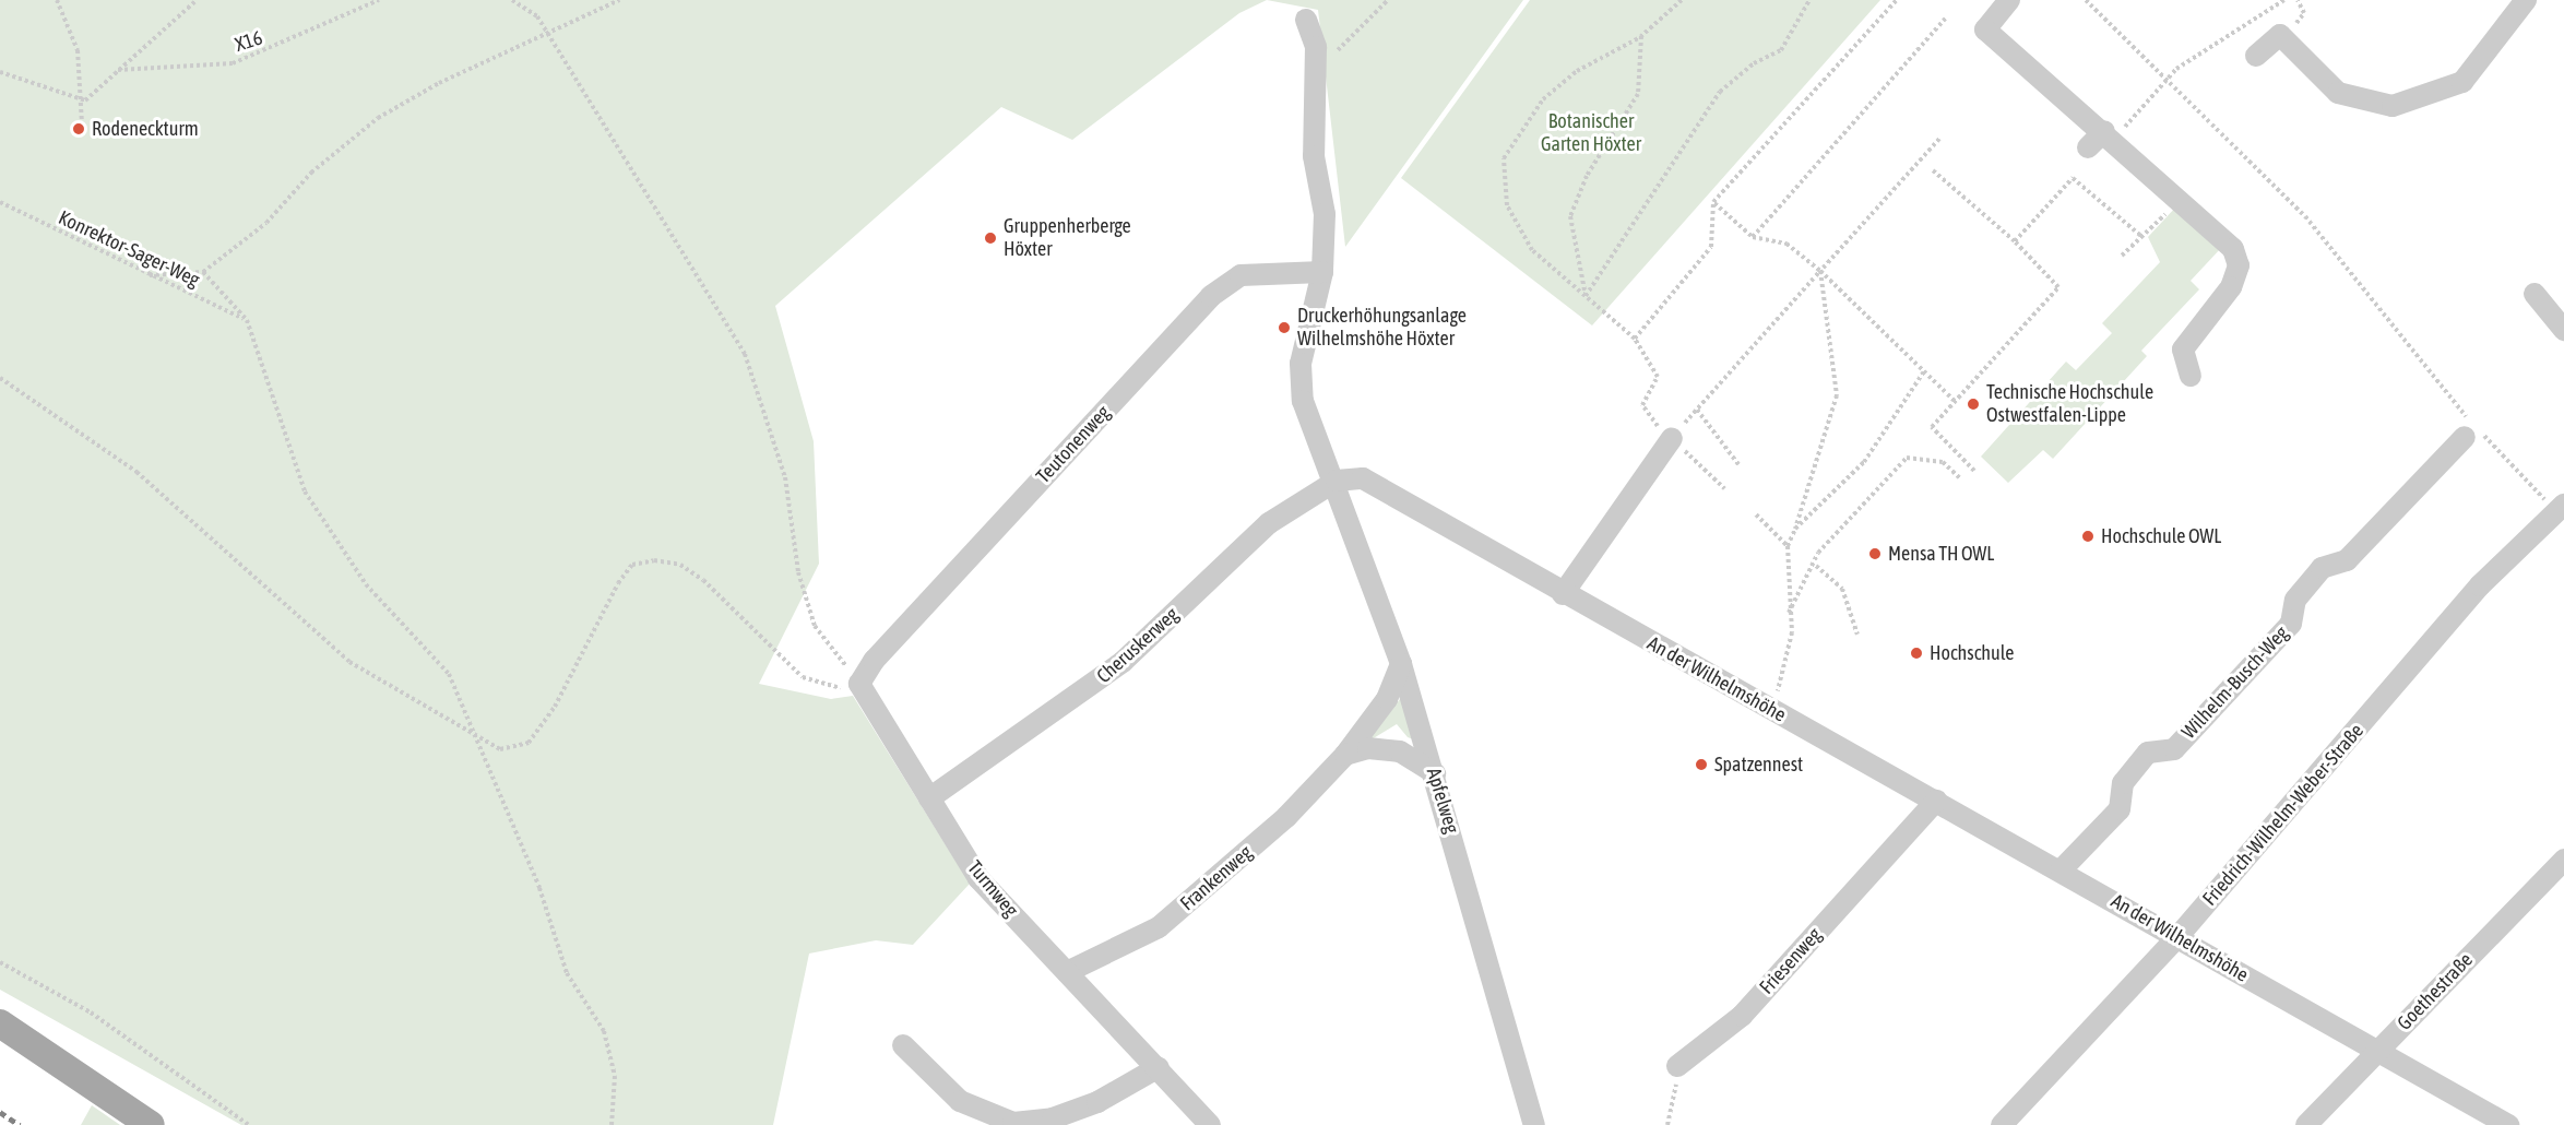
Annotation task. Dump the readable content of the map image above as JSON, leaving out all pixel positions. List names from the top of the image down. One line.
{"streets":{"street":["Teutonenweg","Cheruskerweg","An der Wilhelmshöhe","Wilhelm-Busch-Weg","Apfelweg","Friedrich-Wilhelm-Weber-Straße","Frankenweg","Turmweg","Friesenweg","Goethestraße"],"path":["X16","Konrektor-Sager-Weg"]},"crossings":[["Teutonenweg","Turmweg"],["Cheruskerweg","An der Wilhelmshöhe"],["Cheruskerweg","Apfelweg"],["Cheruskerweg","Turmweg"],["An der Wilhelmshöhe","Wilhelm-Busch-Weg"],["An der Wilhelmshöhe","Apfelweg"],["An der Wilhelmshöhe","Friedrich-Wilhelm-Weber-Straße"],["An der Wilhelmshöhe","Friesenweg"],["An der Wilhelmshöhe","Goethestraße"],["Apfelweg","Frankenweg"],["Frankenweg","Turmweg"]],"parks":["Botanischer Garten Höxter"],"places":["Rodeneckturm","Gruppenherberge Höxter","Druckerhöhungsanlage Wilhelmshöhe Höxter","Technische Hochschule Ostwestfalen-Lippe","Hochschule OWL","Mensa TH OWL","Hochschule","Spatzennest"]}
